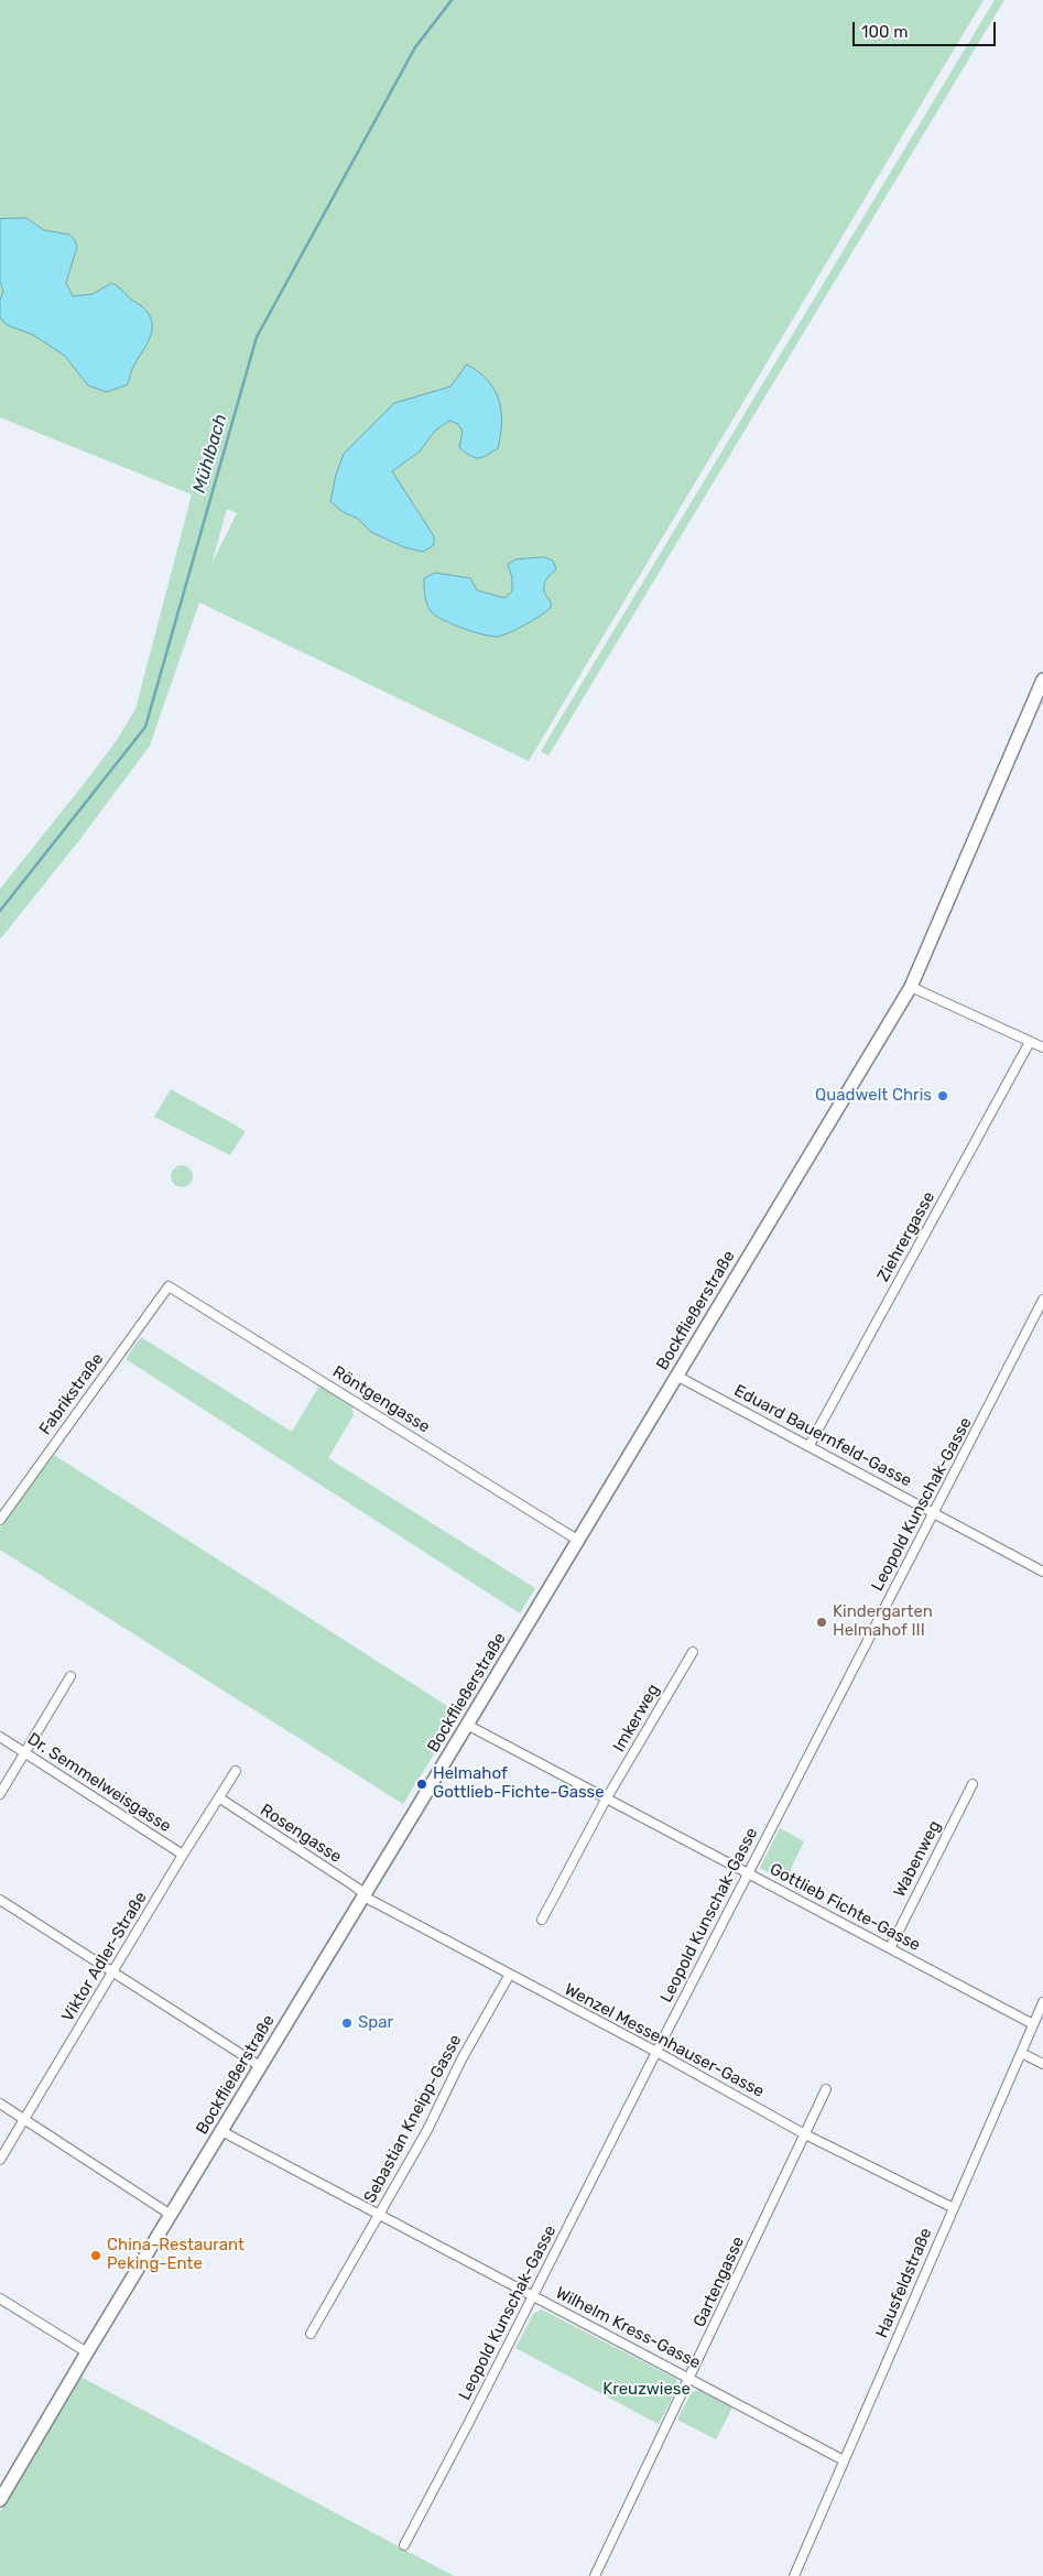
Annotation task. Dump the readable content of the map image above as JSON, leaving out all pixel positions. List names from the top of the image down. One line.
{"streets":{"main road":["Bockfließerstraße"],"street":["Ziehrergasse","Fabrikstraße","Röntgengasse","Eduard Bauernfeld-Gasse","Leopold Kunschak-Gasse","Imkerweg","Dr. Semmelweisgasse","Rosengasse","Wabenweg","Gottlieb Fichte-Gasse","Viktor Adler-Straße","Wenzel Messenhauser-Gasse","Sebastian Kneipp-Gasse","Gartengasse","Hausfeldstraße","Wilhelm Kress-Gasse"]},"crossings":[["Ziehrergasse","Eduard Bauernfeld-Gasse"],["Bockfließerstraße","Röntgengasse"],["Bockfließerstraße","Eduard Bauernfeld-Gasse"],["Bockfließerstraße","Rosengasse"],["Bockfließerstraße","Gottlieb Fichte-Gasse"],["Bockfließerstraße","Wenzel Messenhauser-Gasse"],["Bockfließerstraße","Wilhelm Kress-Gasse"],["Fabrikstraße","Röntgengasse"],["Eduard Bauernfeld-Gasse","Leopold Kunschak-Gasse"],["Leopold Kunschak-Gasse","Gottlieb Fichte-Gasse"],["Leopold Kunschak-Gasse","Wenzel Messenhauser-Gasse"],["Leopold Kunschak-Gasse","Wilhelm Kress-Gasse"],["Imkerweg","Gottlieb Fichte-Gasse"],["Dr. Semmelweisgasse","Viktor Adler-Straße"],["Rosengasse","Viktor Adler-Straße"],["Rosengasse","Wenzel Messenhauser-Gasse"],["Wabenweg","Gottlieb Fichte-Gasse"],["Gottlieb Fichte-Gasse","Hausfeldstraße"],["Wenzel Messenhauser-Gasse","Sebastian Kneipp-Gasse"],["Wenzel Messenhauser-Gasse","Gartengasse"],["Wenzel Messenhauser-Gasse","Hausfeldstraße"],["Sebastian Kneipp-Gasse","Wilhelm Kress-Gasse"],["Gartengasse","Wilhelm Kress-Gasse"],["Hausfeldstraße","Wilhelm Kress-Gasse"]],"water":["Mühlbach"],"parks":["Kreuzwiese"],"places":["Quadwelt Chris","Kindergarten Helmahof III","Helmahof Gottlieb-Fichte-Gasse","Spar","China-Restaurant Peking-Ente"],"scale_bar":"100 m"}
